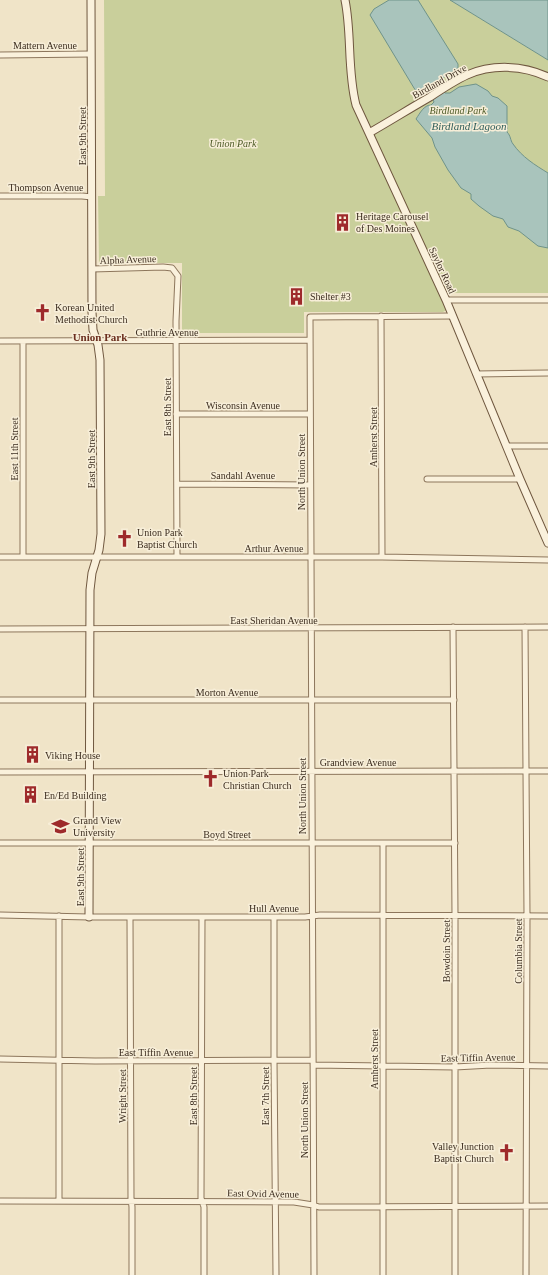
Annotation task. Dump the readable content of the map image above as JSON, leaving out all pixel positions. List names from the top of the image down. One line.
{"streets":{"street":["Mattern Avenue","Birdland Drive","East 9th Street","Thompson Avenue","Alpha Avenue","Saylor Road","Guthrie Avenue","Wisconsin Avenue","East 8th Street","Amherst Street","East 11th Street","North Union Street","Sandahl Avenue","Arthur Avenue","East Sheridan Avenue","Morton Avenue","Grandview Avenue","Boyd Street","Hull Avenue","Bowdoin Street","Columbia Street","East Tiffin Avenue","Wright Street","East 7th Street","East Ovid Avenue"]},"crossings":[["Mattern Avenue","East 9th Street"],["Birdland Drive","Saylor Road"],["East 9th Street","Thompson Avenue"],["East 9th Street","Alpha Avenue"],["East 9th Street","Guthrie Avenue"],["East 9th Street","Arthur Avenue"],["East 9th Street","East Sheridan Avenue"],["East 9th Street","Morton Avenue"],["East 9th Street","Grandview Avenue"],["East 9th Street","Boyd Street"],["East 9th Street","Hull Avenue"],["Alpha Avenue","East 8th Street"],["Guthrie Avenue","East 8th Street"],["Guthrie Avenue","East 11th Street"],["Guthrie Avenue","North Union Street"],["Wisconsin Avenue","East 8th Street"],["Wisconsin Avenue","North Union Street"],["East 8th Street","Sandahl Avenue"],["East 8th Street","Arthur Avenue"],["East 8th Street","Hull Avenue"],["East 8th Street","East Tiffin Avenue"],["East 8th Street","East Ovid Avenue"],["Amherst Street","North Union Street"],["Amherst Street","Arthur Avenue"],["Amherst Street","Boyd Street"],["Amherst Street","Hull Avenue"],["Amherst Street","East Tiffin Avenue"],["Amherst Street","East Ovid Avenue"],["East 11th Street","Arthur Avenue"],["North Union Street","Sandahl Avenue"],["North Union Street","Arthur Avenue"],["North Union Street","East Sheridan Avenue"],["North Union Street","Morton Avenue"],["North Union Street","Grandview Avenue"],["North Union Street","Boyd Street"],["North Union Street","Hull Avenue"],["North Union Street","East Tiffin Avenue"],["North Union Street","East Ovid Avenue"],["East Sheridan Avenue","Bowdoin Street"],["East Sheridan Avenue","Columbia Street"],["Morton Avenue","Bowdoin Street"],["Grandview Avenue","Bowdoin Street"],["Grandview Avenue","Columbia Street"],["Boyd Street","Bowdoin Street"],["Hull Avenue","Bowdoin Street"],["Hull Avenue","Columbia Street"],["Hull Avenue","Wright Street"],["Hull Avenue","East 7th Street"],["Bowdoin Street","East Tiffin Avenue"],["Bowdoin Street","East Ovid Avenue"],["Columbia Street","East Tiffin Avenue"],["Columbia Street","East Ovid Avenue"],["East Tiffin Avenue","Wright Street"],["East Tiffin Avenue","East 7th Street"],["Wright Street","East Ovid Avenue"],["East 7th Street","East Ovid Avenue"]],"districts":["Union Park"],"water":["Birdland Lagoon"],"parks":["Birdland Park","Union Park"],"places":{"building":["Heritage Carousel of Des Moines","Shelter #3","Viking House","En/Ed Building"],"church":["Korean United Methodist Church","Union Park Baptist Church","Union Park Christian Church","Valley Junction Baptist Church"],"school or university":["Grand View University"]}}
